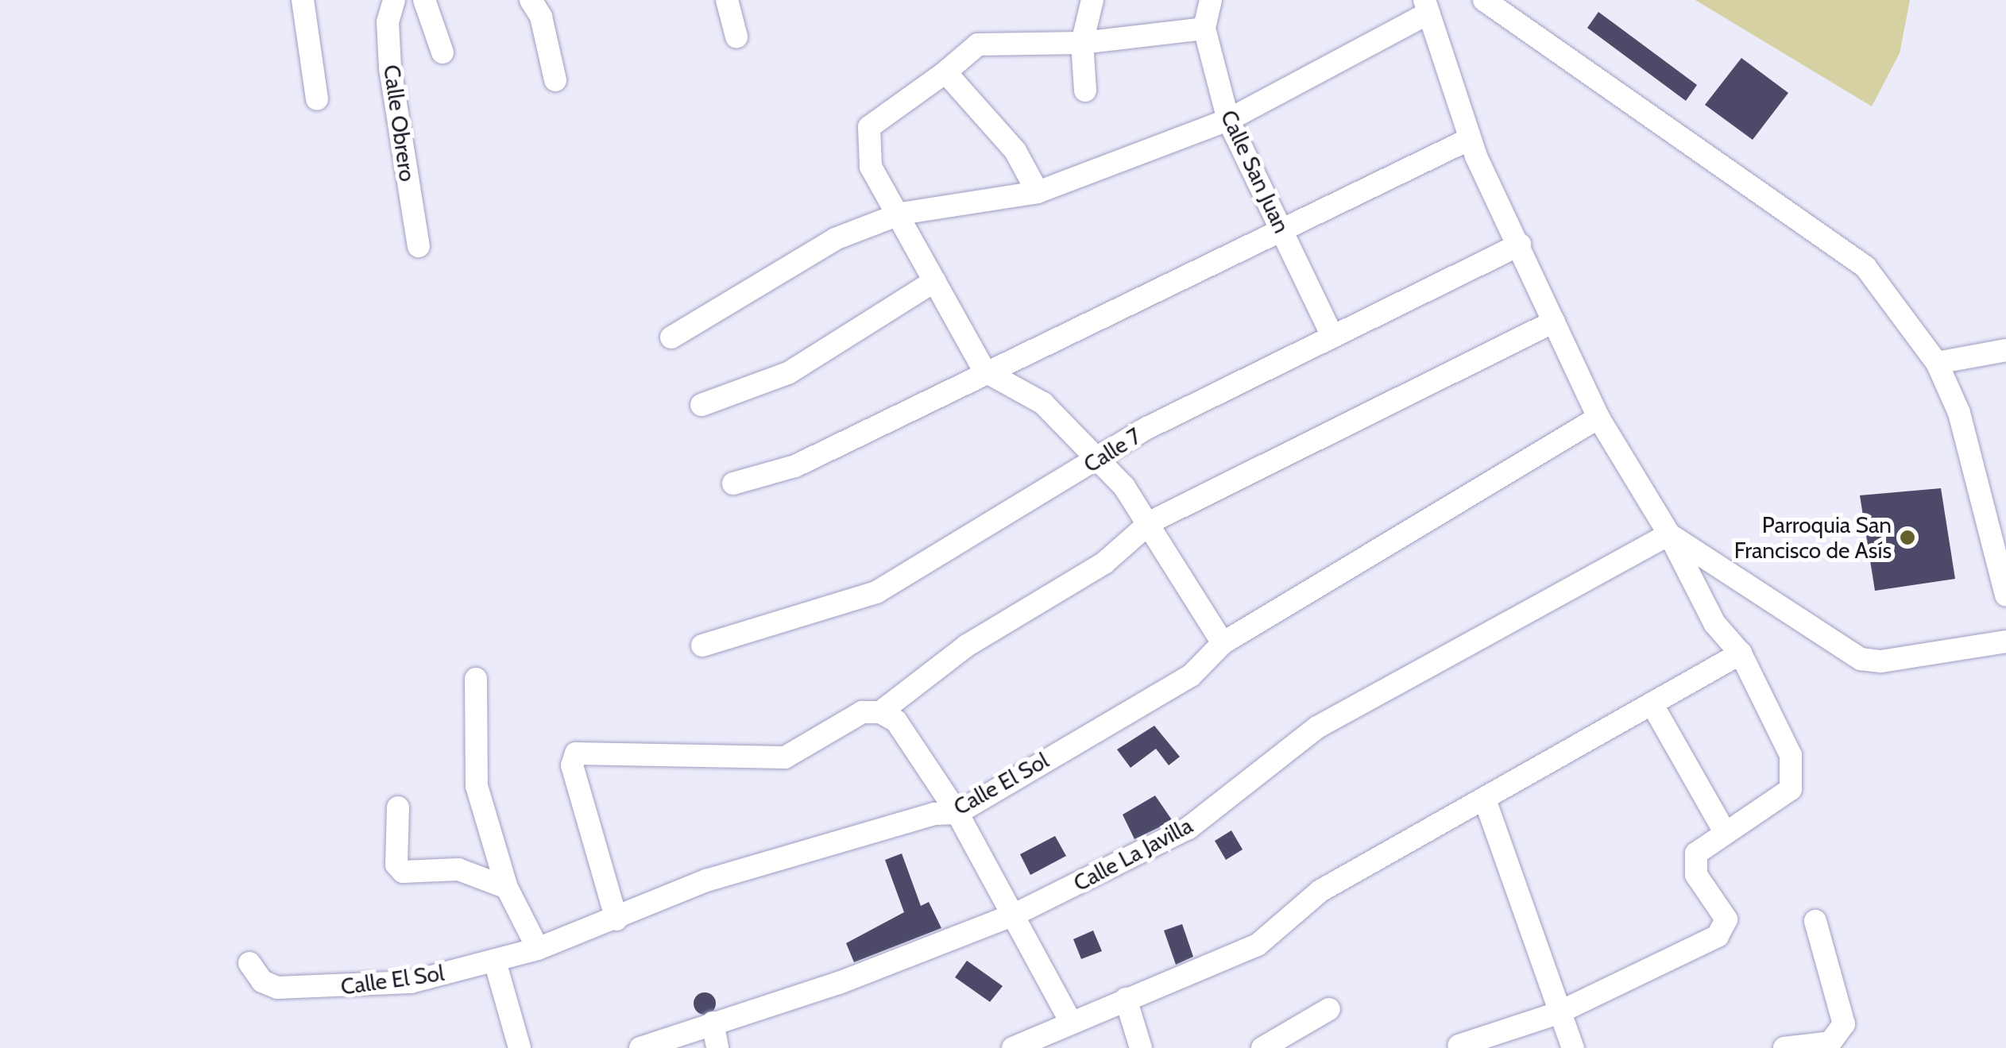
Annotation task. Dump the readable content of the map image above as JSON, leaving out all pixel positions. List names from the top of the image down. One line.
{"streets":{"street":["Calle Obrero","Calle San Juan","Calle 7","Calle El Sol","Calle La Javilla"]},"crossings":[["Calle San Juan","Calle 7"]],"places":["Parroquia San Francisco de Asís"]}
